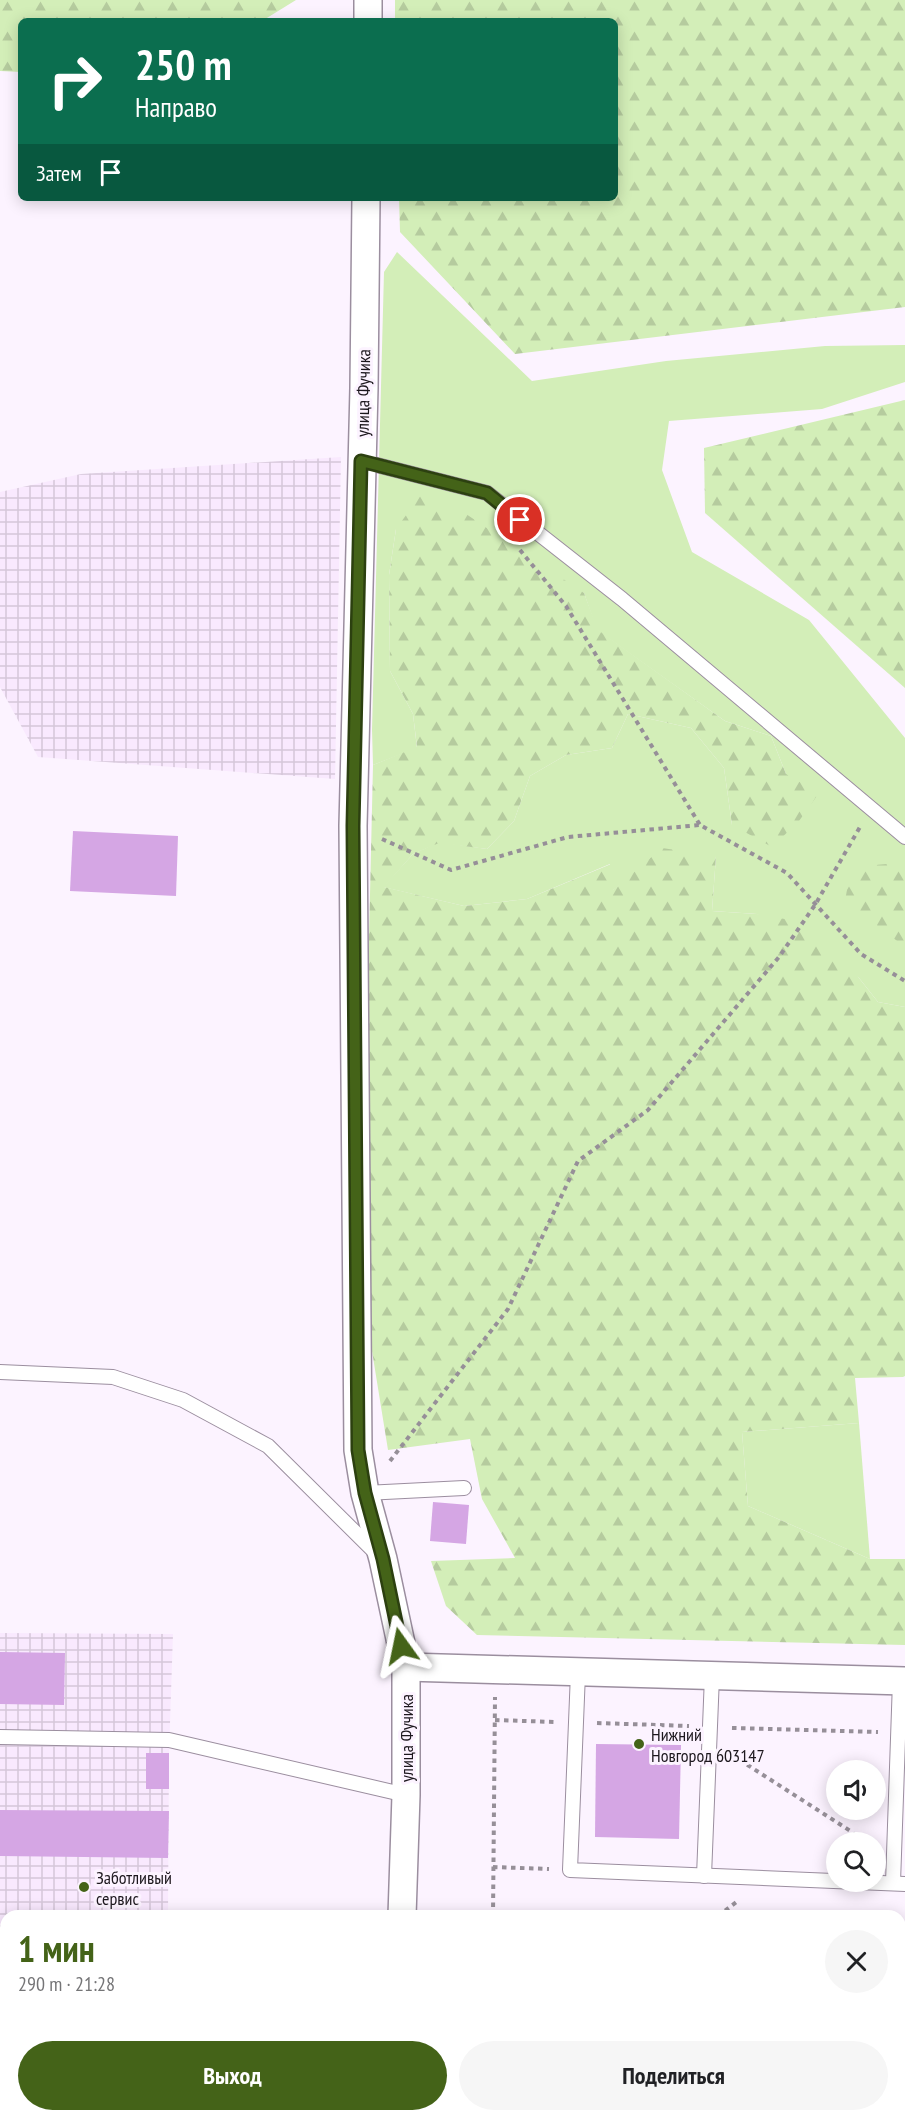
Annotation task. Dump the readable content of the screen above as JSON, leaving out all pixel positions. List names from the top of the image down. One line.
{"streets":{"street":["улица Фучика"]},"places":["Нижний Новгород 603147","Заботливый сервис"],"page":{"turn":["250 m","Направо"],"then":"Затем","heading":["1 мин","290 m · 21:28"],"buttons":["Выход","Поделиться"]}}
